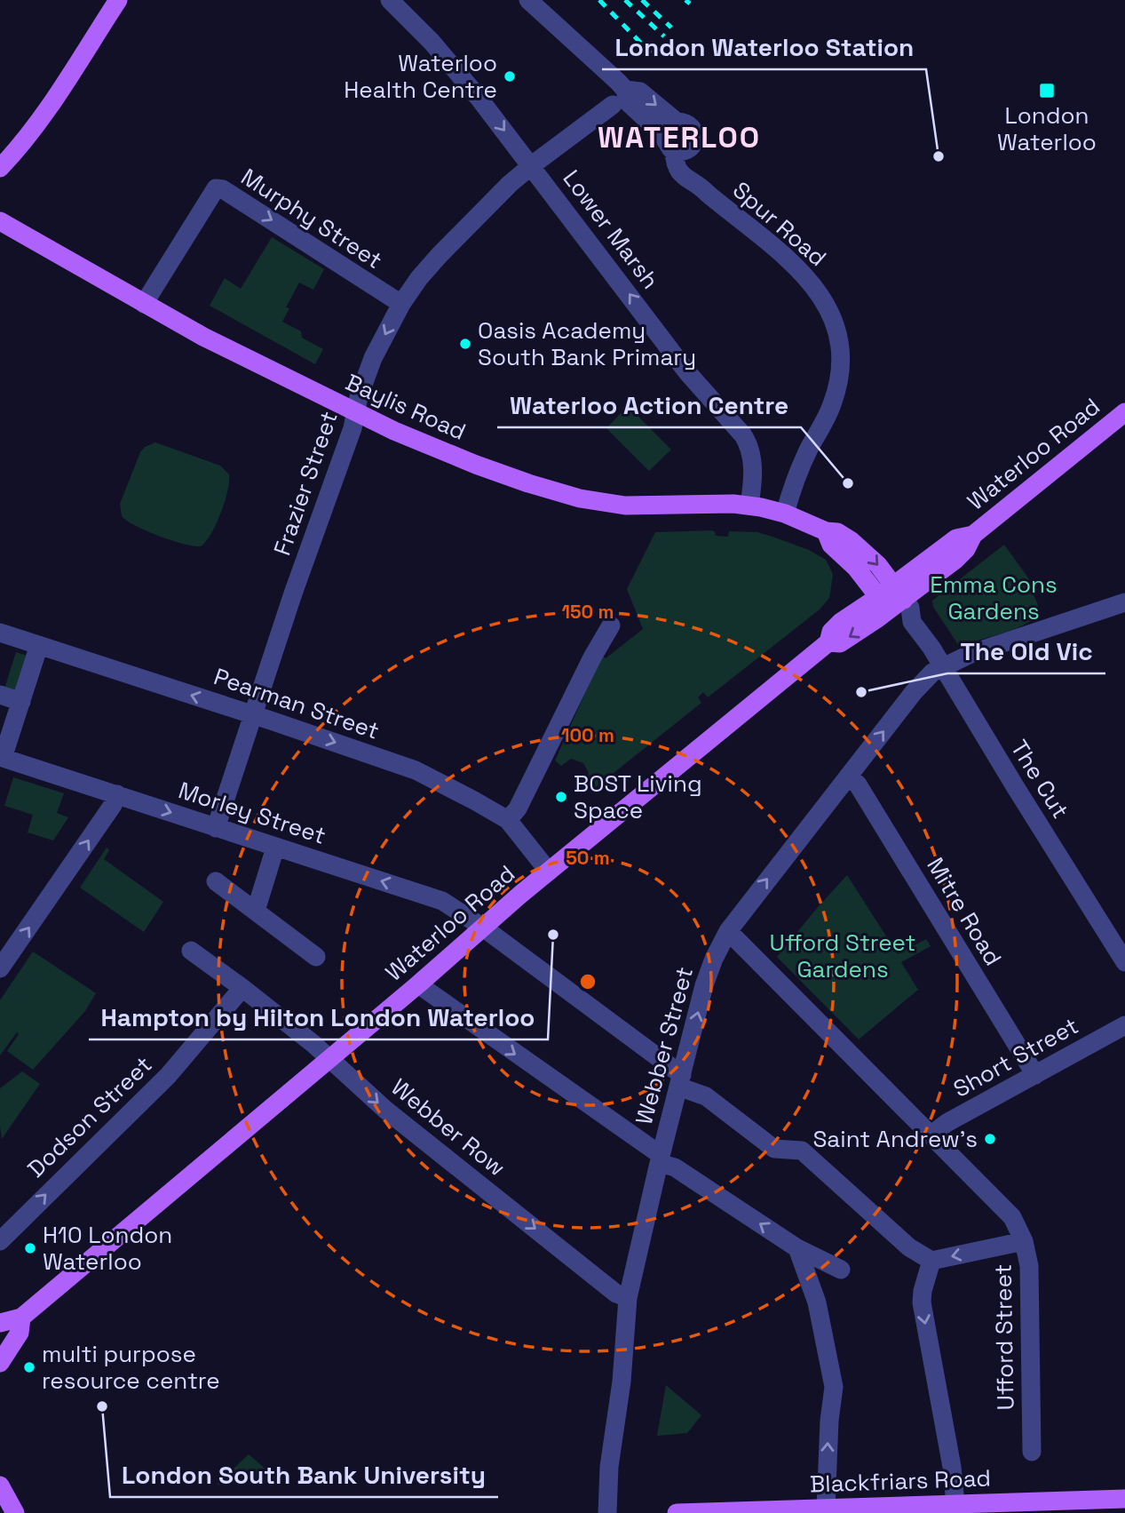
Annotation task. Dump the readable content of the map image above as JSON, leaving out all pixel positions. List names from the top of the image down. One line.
{"streets":{"main road":["Baylis Road","Waterloo Road","Blackfriars Road"],"street":["Murphy Street","Spur Road","Lower Marsh","Frazier Street","Pearman Street","The Cut","Morley Street","Mitre Road","Webber Street","Short Street","Dodson Street","Webber Row","Ufford Street"]},"crossings":[["Murphy Street","Baylis Road"],["Murphy Street","Frazier Street"],["Spur Road","Baylis Road"],["Lower Marsh","Baylis Road"],["Lower Marsh","Frazier Street"],["Baylis Road","Waterloo Road"],["Baylis Road","Frazier Street"],["Baylis Road","The Cut"],["Waterloo Road","Pearman Street"],["Waterloo Road","The Cut"],["Waterloo Road","Morley Street"],["Waterloo Road","Webber Row"],["Frazier Street","Pearman Street"],["Frazier Street","Morley Street"],["The Cut","Webber Street"],["Morley Street","Webber Street"],["Mitre Road","Webber Street"],["Mitre Road","Short Street"],["Webber Street","Webber Row"],["Webber Street","Ufford Street"],["Short Street","Ufford Street"],["Dodson Street","Webber Row"]],"one_way":["Webber Street","Dodson Street"],"districts":["WATERLOO"],"parks":["Emma Cons Gardens","Ufford Street Gardens"],"places":{"other":["Waterloo Health Centre","London Waterloo Station","Oasis Academy South Bank Primary","Waterloo Action Centre","The Old Vic","BOST Living Space","Hampton by Hilton London Waterloo","Saint Andrew's","H10 London Waterloo","multi purpose resource centre","London South Bank University"],"transit":["London Waterloo"]},"rings":["150 m","100 m","50 m"]}
